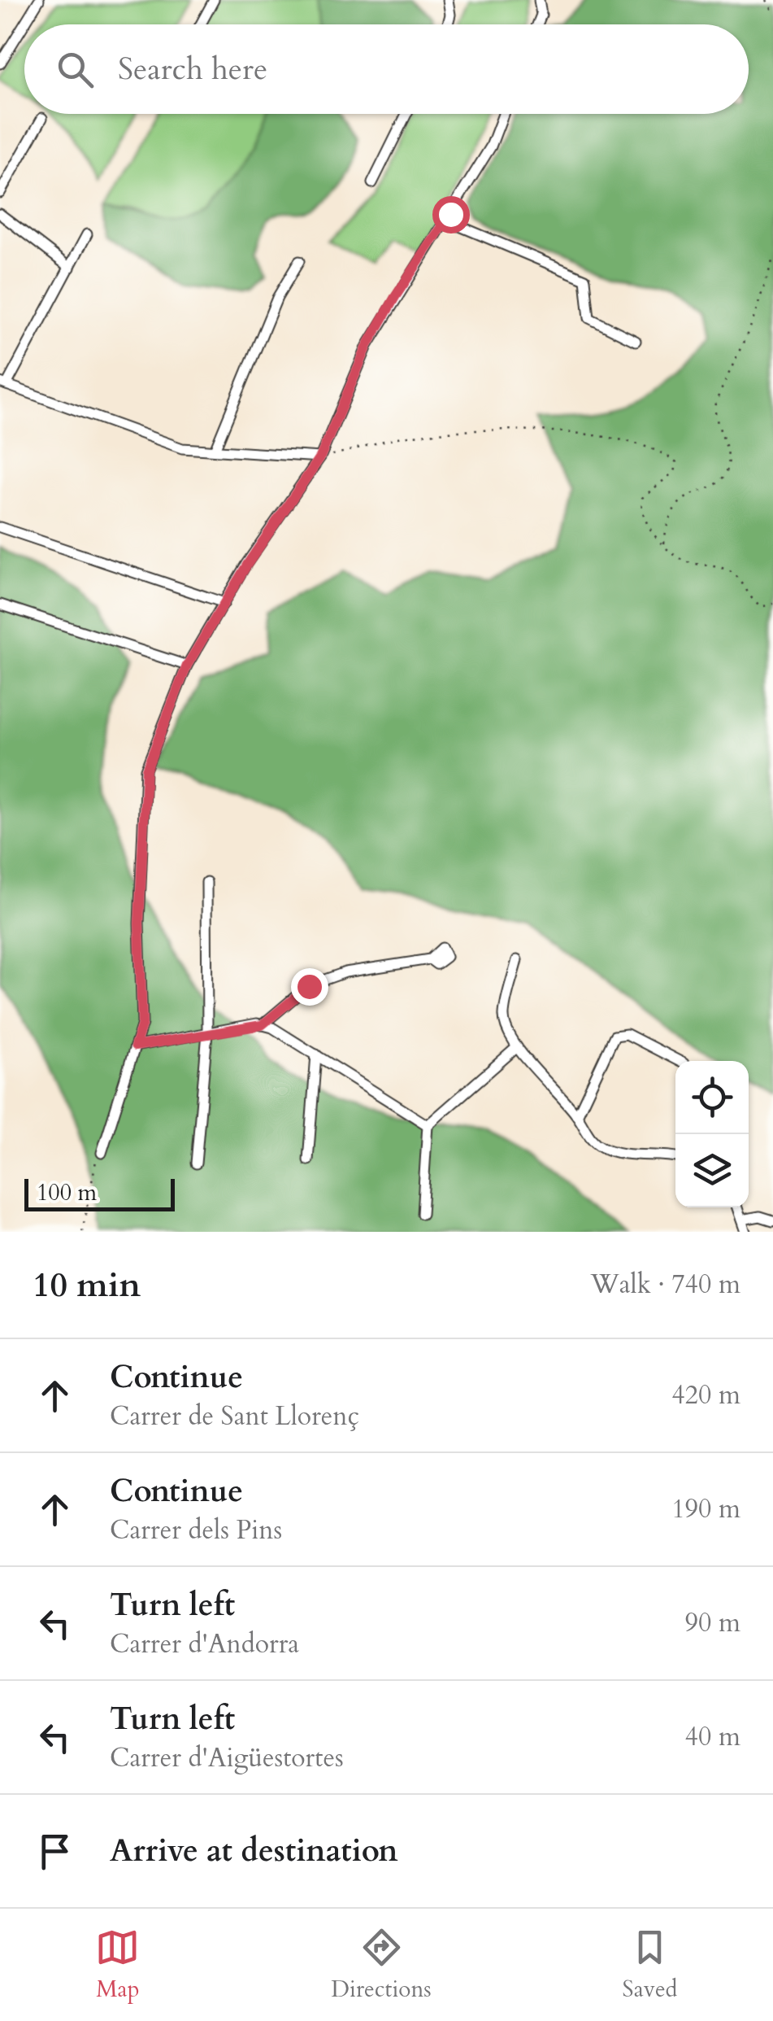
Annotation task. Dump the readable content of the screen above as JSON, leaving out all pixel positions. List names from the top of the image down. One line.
{"scale_bar":"100 m","page":{"search":"Search here","scale":"100 m","heading":["10 min","Walk · 740 m"],"list":[["Continue","Carrer de Sant Llorenç","420 m"],["Continue","Carrer dels Pins","190 m"],["Turn left","Carrer d'Andorra","90 m"],["Turn left","Carrer d'Aigüestortes","40 m"],"Arrive at destination"],"nav":["Map","Directions","Saved"]}}
